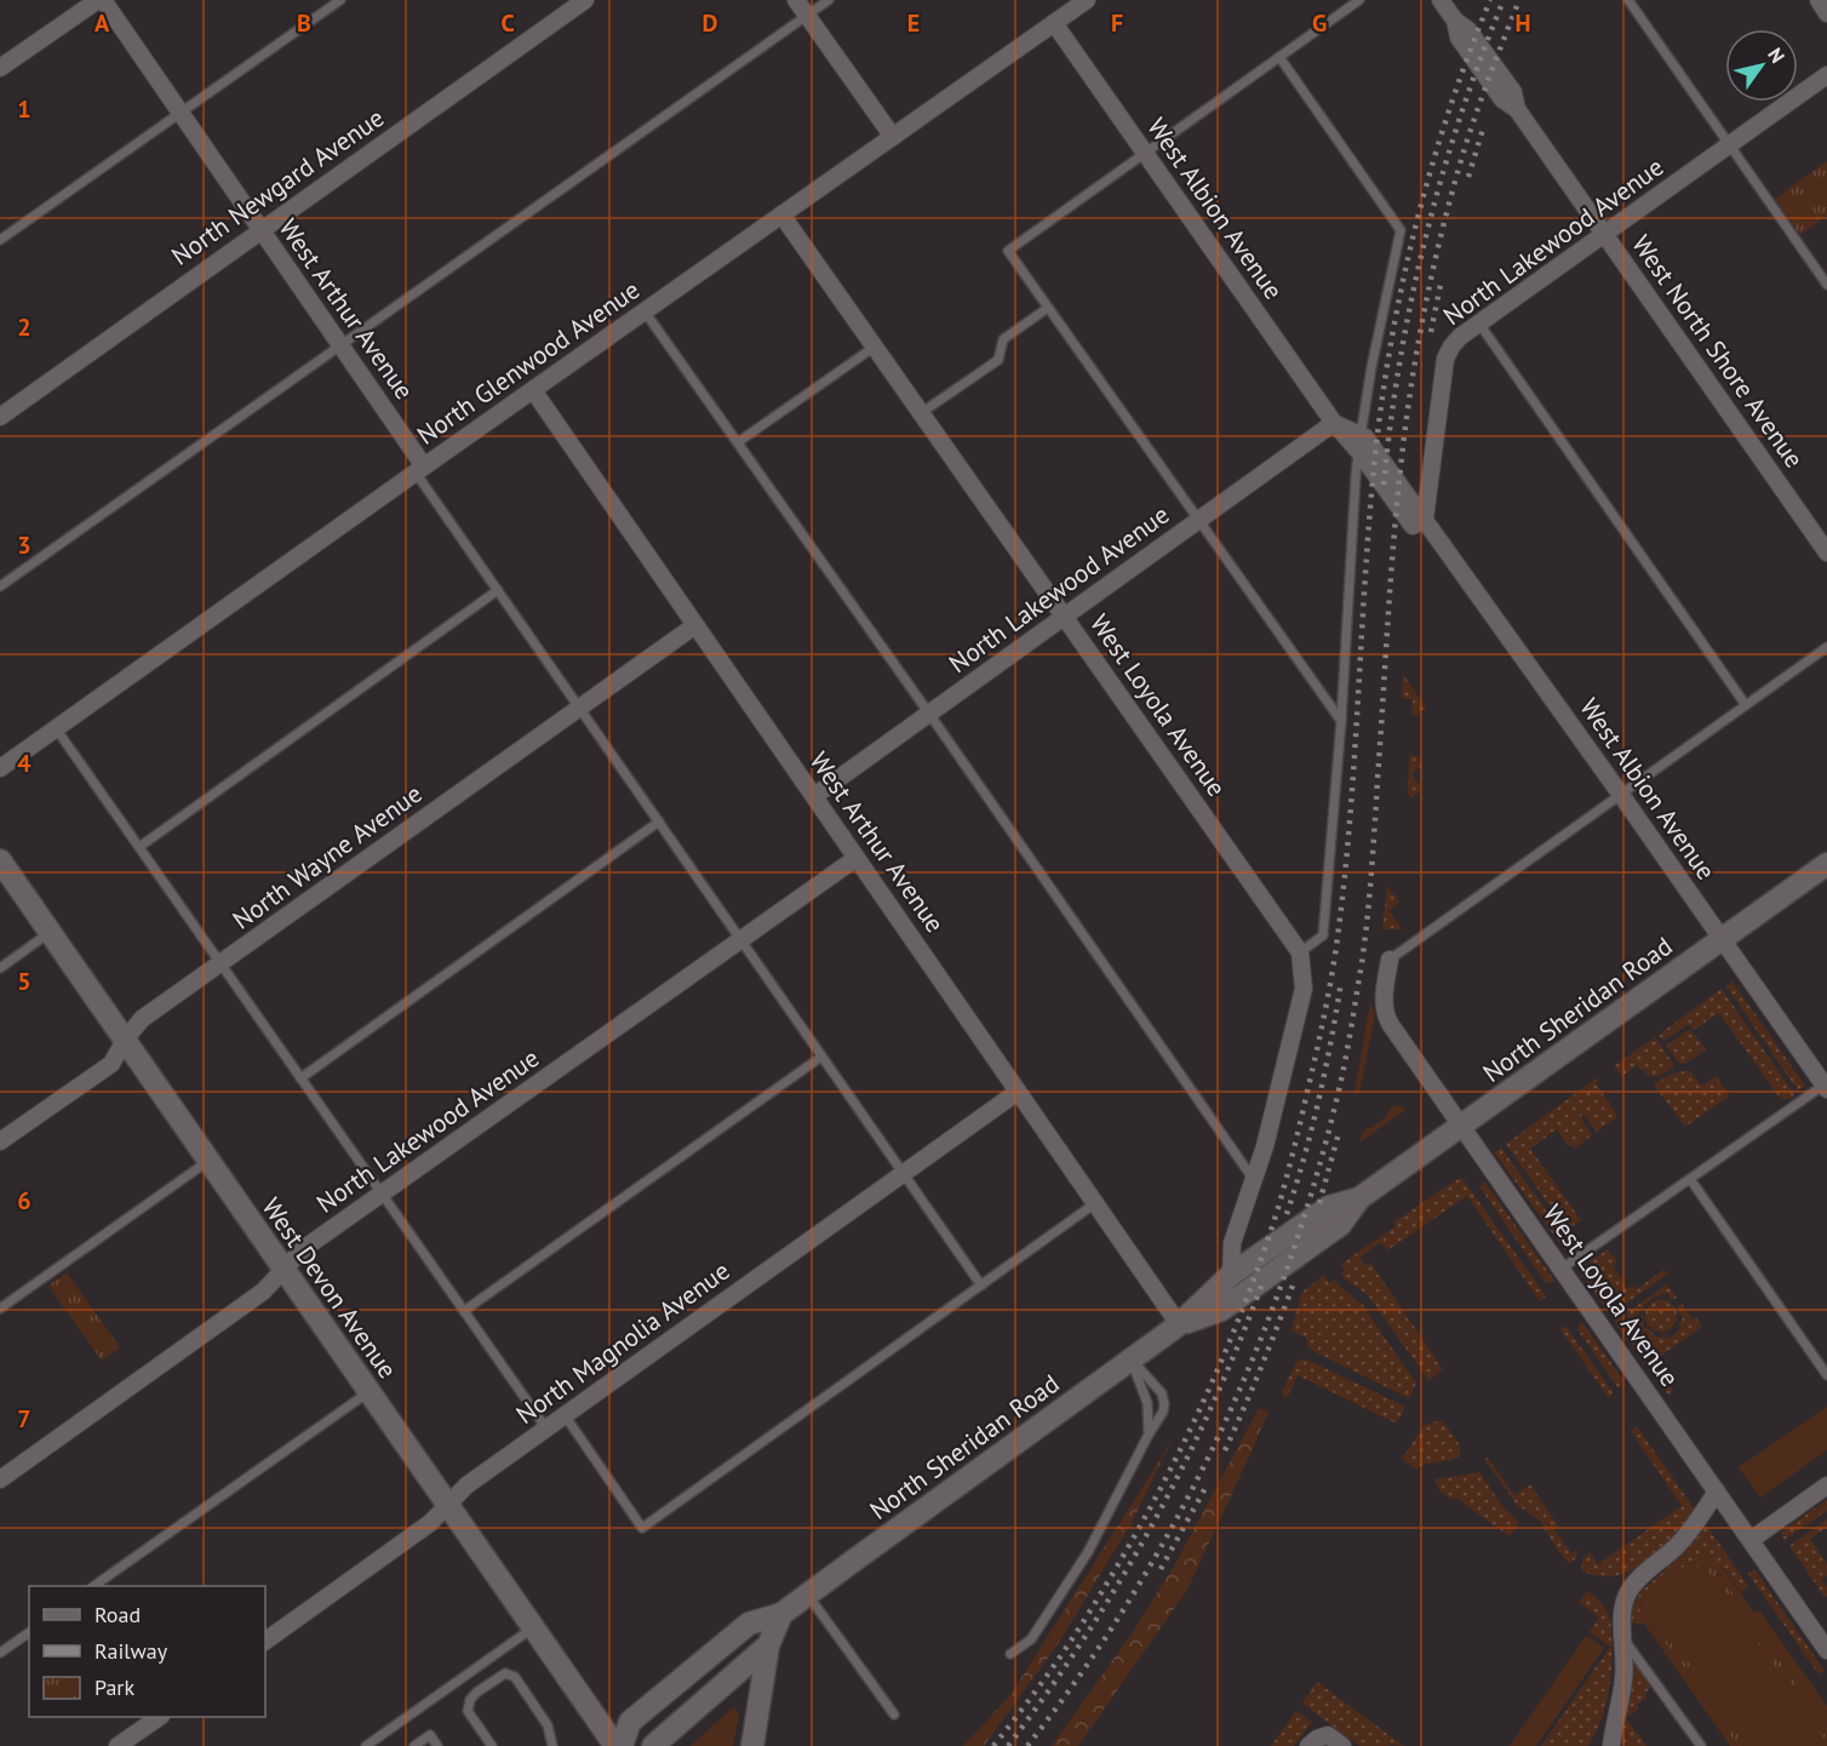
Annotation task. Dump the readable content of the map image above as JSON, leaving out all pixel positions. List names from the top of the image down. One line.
{"streets":{"main road":["North Sheridan Road","West Devon Avenue"],"street":["North Newgard Avenue","West Albion Avenue","North Lakewood Avenue","West Arthur Avenue","West North Shore Avenue","North Glenwood Avenue","West Loyola Avenue","North Wayne Avenue","North Magnolia Avenue"]},"crossings":[["North Newgard Avenue","West Arthur Avenue"],["West Albion Avenue","North Lakewood Avenue"],["West Albion Avenue","North Glenwood Avenue"],["West Albion Avenue","North Sheridan Road"],["North Lakewood Avenue","West Arthur Avenue"],["North Lakewood Avenue","West North Shore Avenue"],["North Lakewood Avenue","West Loyola Avenue"],["North Lakewood Avenue","West Devon Avenue"],["West Arthur Avenue","North Glenwood Avenue"],["West Arthur Avenue","North Wayne Avenue"],["West Arthur Avenue","North Sheridan Road"],["West Arthur Avenue","North Magnolia Avenue"],["North Glenwood Avenue","West Loyola Avenue"],["West Loyola Avenue","North Sheridan Road"],["North Wayne Avenue","West Devon Avenue"],["West Devon Avenue","North Magnolia Avenue"]],"legend":["Road","Railway","Park"],"north":"top right","grid":{"columns":["A","B","C","D","E","F","G","H"],"rows":["1","2","3","4","5","6","7"]}}
